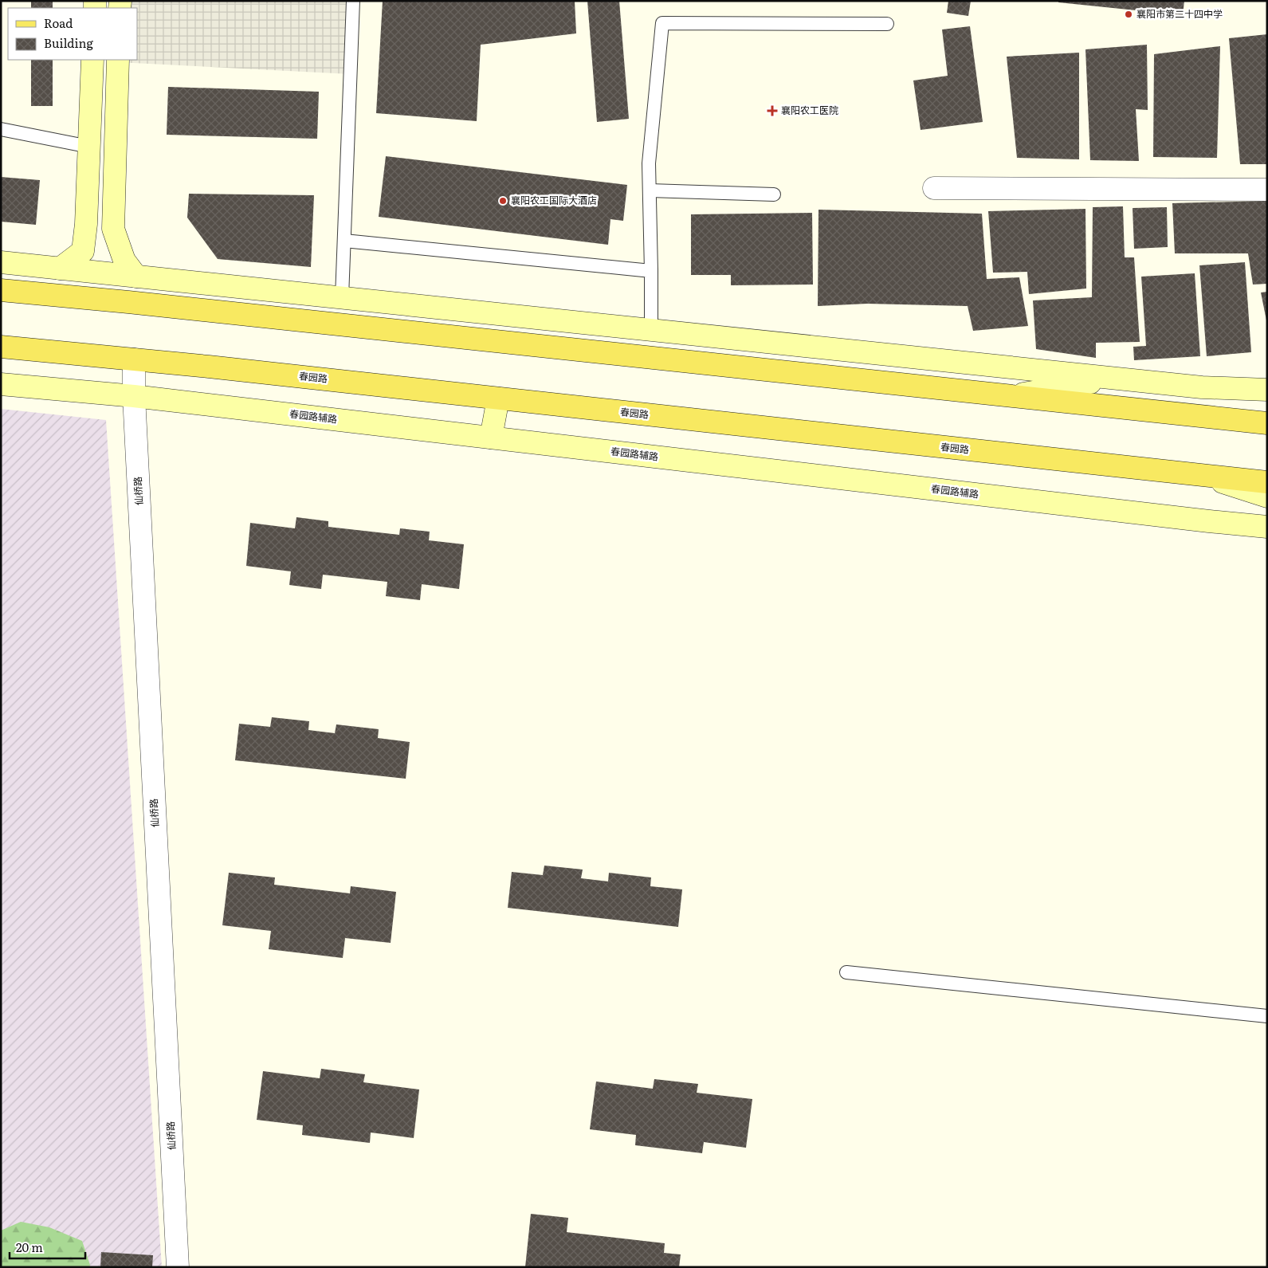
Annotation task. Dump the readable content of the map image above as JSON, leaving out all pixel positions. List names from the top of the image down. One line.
{"streets":{"main road":["春园路"],"street":["春园路辅路","仙桥路"]},"crossings":[["春园路","仙桥路"],["春园路辅路","仙桥路"]],"places":{"other":["襄阳市第二十四中学","襄阳农工国际大酒店"],"health":["襄阳农工医院"]},"legend":["Road","Building"],"scale_bar":"20 m"}
